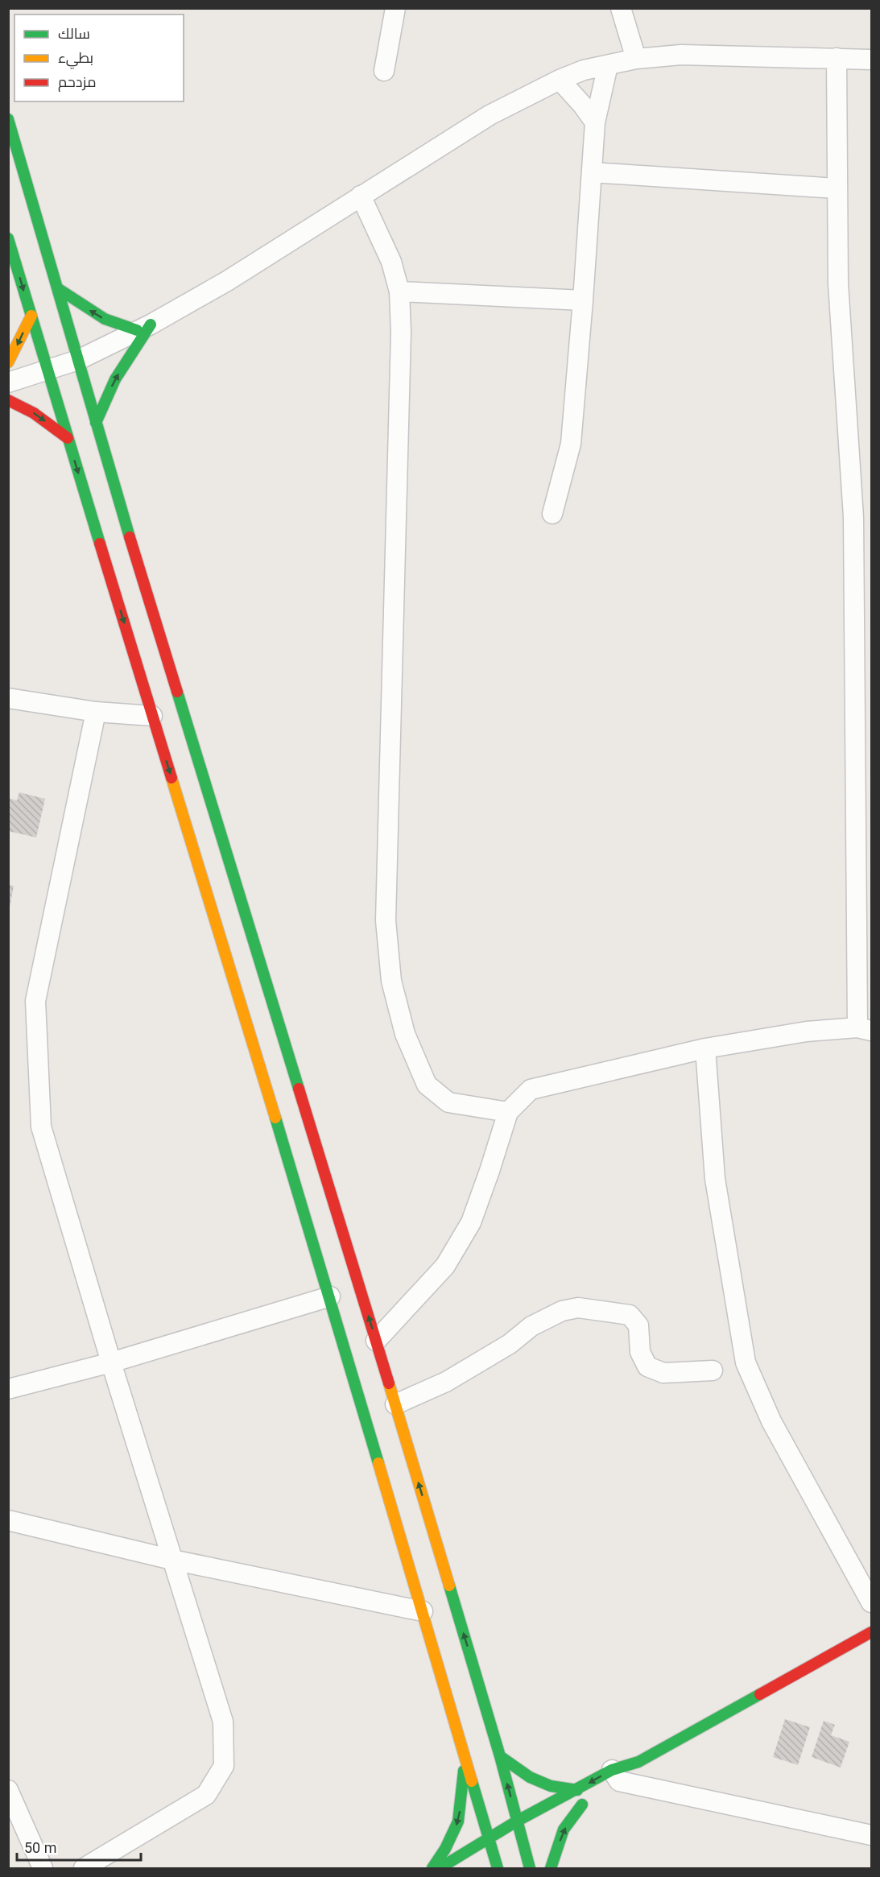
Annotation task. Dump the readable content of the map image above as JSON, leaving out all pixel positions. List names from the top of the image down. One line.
{"legend":["سالك","بطيء","مزدحم"],"scale_bar":"50 m"}
